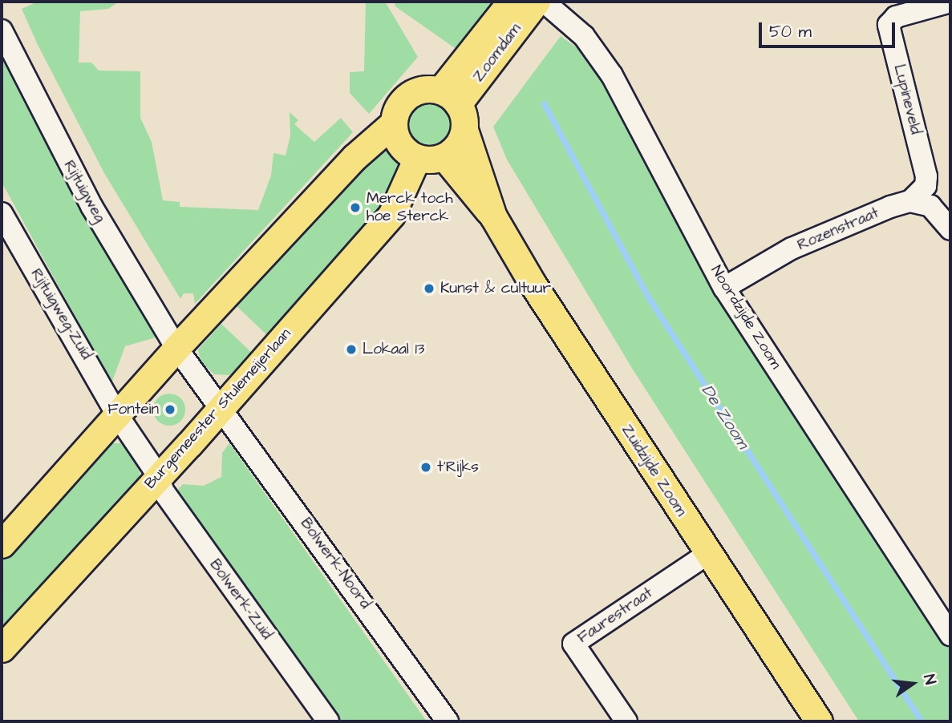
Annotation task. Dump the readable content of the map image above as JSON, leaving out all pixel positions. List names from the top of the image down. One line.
{"streets":{"main road":["Zoomdam","Burgemeester Stulemeijerlaan","Zuidzijde Zoom"],"street":["Lupineveld","Rijtuigweg","Rozenstraat","Rijtuigweg-Zuid","Noordzijde Zoom","Bolwerk-Noord","Bolwerk-Zuid","Faurestraat"]},"crossings":[["Zoomdam","Burgemeester Stulemeijerlaan"],["Zoomdam","Zuidzijde Zoom"],["Lupineveld","Rozenstraat"],["Rijtuigweg","Burgemeester Stulemeijerlaan"],["Rijtuigweg","Bolwerk-Noord"],["Rozenstraat","Noordzijde Zoom"],["Rijtuigweg-Zuid","Burgemeester Stulemeijerlaan"],["Rijtuigweg-Zuid","Bolwerk-Zuid"],["Burgemeester Stulemeijerlaan","Zuidzijde Zoom"],["Burgemeester Stulemeijerlaan","Bolwerk-Noord"],["Burgemeester Stulemeijerlaan","Bolwerk-Zuid"],["Zuidzijde Zoom","Faurestraat"]],"water":["De Zoom"],"places":["Merck toch hoe Sterck","Kunst & cultuur","Lokaal 13","Fontein","t'Rijks"],"scale_bar":"50 m","north":"right"}
